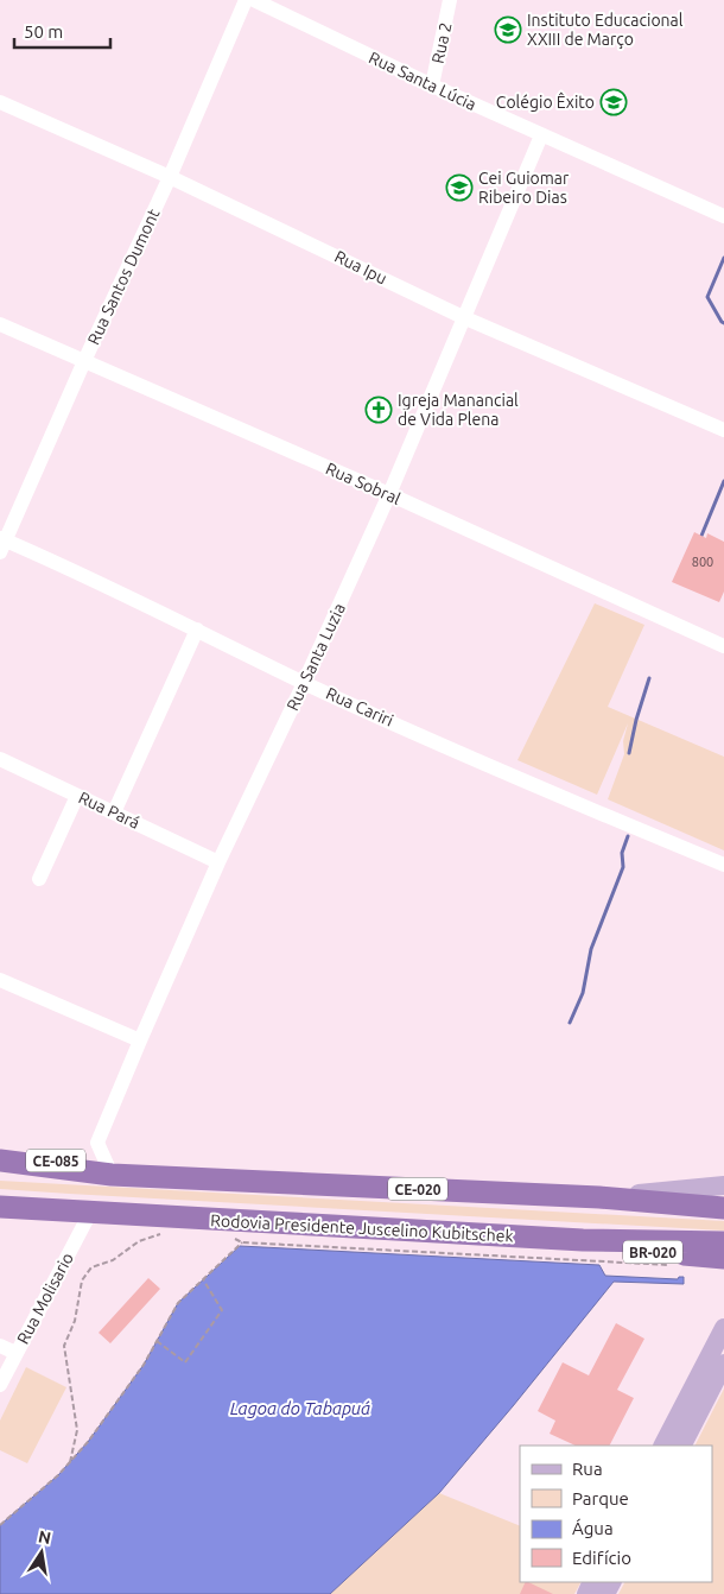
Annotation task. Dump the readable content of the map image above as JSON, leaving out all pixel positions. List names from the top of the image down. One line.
{"streets":{"highway":["CE-085","CE-020","Rodovia Presidente Juscelino Kubitschek","BR-020"],"street":["Rua 2","Rua Santa Lúcia","Rua Ipu","Rua Santos Dumont","Rua Sobral","Rua Santa Luzia","Rua Cariri","Rua Pará","Rua Molisario"]},"crossings":[["Rua 2","Rua Santa Lúcia"],["Rua Santa Lúcia","Rua Santa Luzia"],["Rua Ipu","Rua Santos Dumont"],["Rua Ipu","Rua Santa Luzia"],["Rua Santos Dumont","Rua Sobral"],["Rua Santos Dumont","Rua Cariri"],["Rua Sobral","Rua Santa Luzia"],["Rua Santa Luzia","Rua Cariri"],["Rua Santa Luzia","Rua Pará"],["Rua Santa Luzia","CE-085"],["Rua Santa Luzia","CE-020"],["CE-085","CE-020"],["Rodovia Presidente Juscelino Kubitschek","BR-020"],["Rodovia Presidente Juscelino Kubitschek","Rua Molisario"]],"water":["Lagoa do Tabapuá"],"places":{"school or university":["Instituto Educacional XXIII de Março","Colégio Êxito","Cei Guiomar Ribeiro Dias"],"church":["Igreja Manancial de Vida Plena"]},"house_numbers":["800"],"legend":["Rua","Parque","Água","Edifício"],"scale_bar":"50 m","north":"top"}
